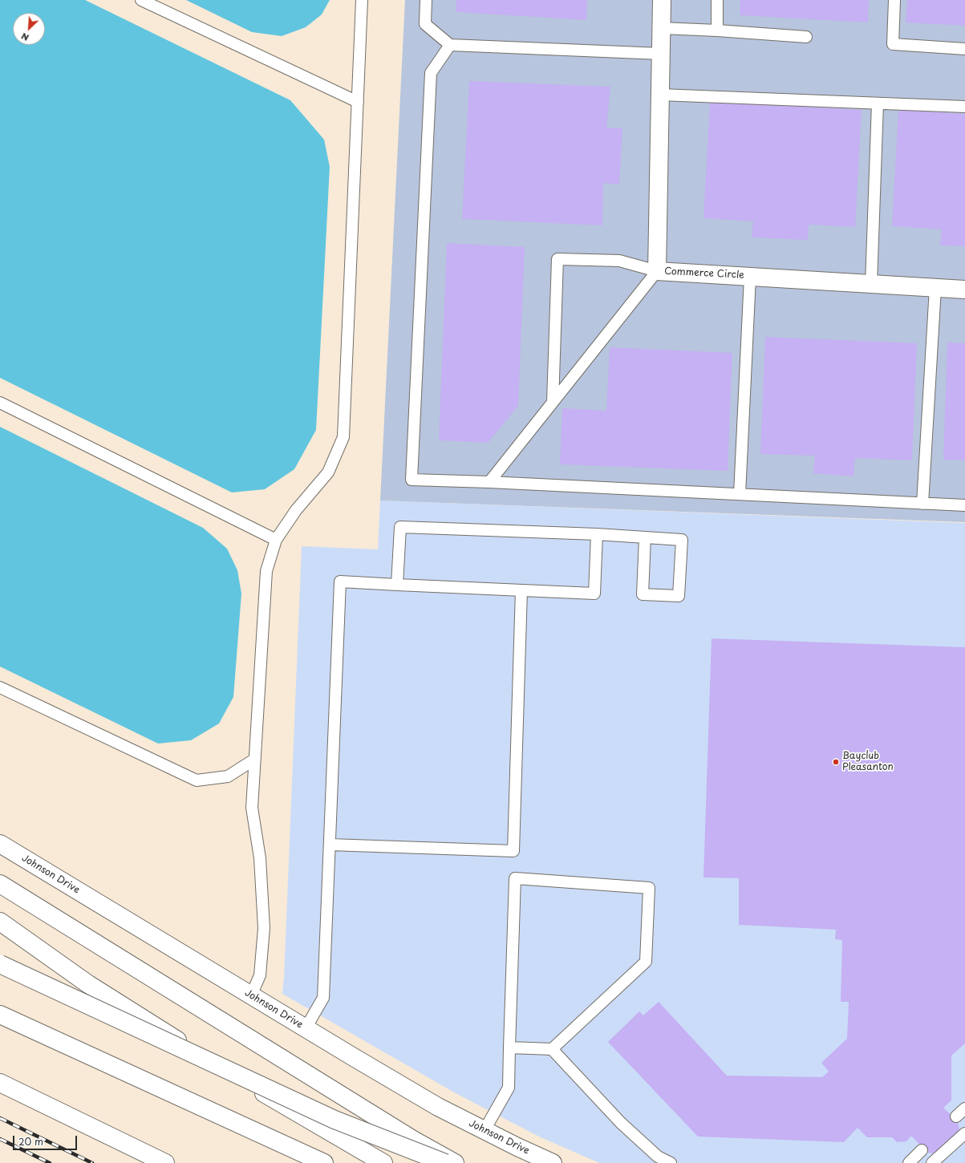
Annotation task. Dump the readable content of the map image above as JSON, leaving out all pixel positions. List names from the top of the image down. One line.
{"streets":{"main road":["Commerce Circle","Johnson Drive"]},"places":["Bayclub Pleasanton"],"scale_bar":"20 m","north":"bottom left"}
